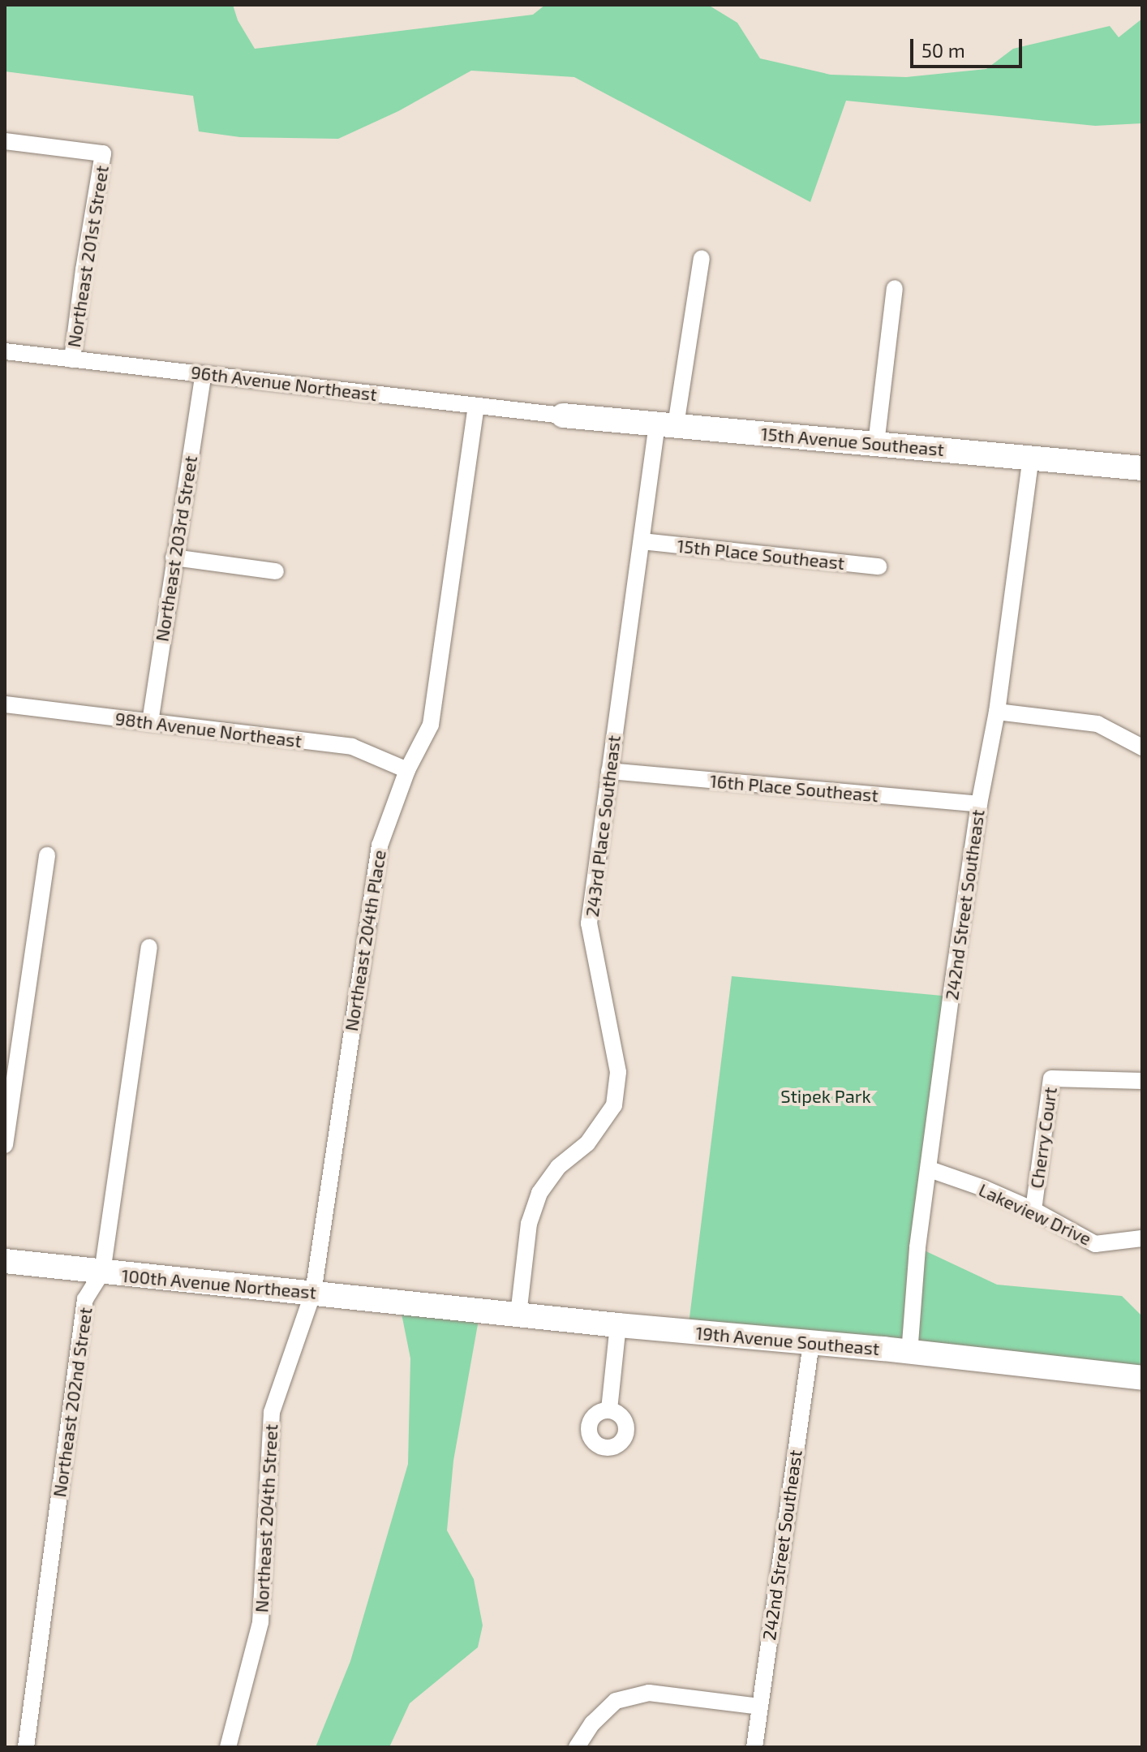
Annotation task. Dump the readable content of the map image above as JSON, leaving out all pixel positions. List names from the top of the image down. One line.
{"streets":{"street":["Northeast 201st Street","96th Avenue Northeast","15th Avenue Southeast","Northeast 203rd Street","15th Place Southeast","98th Avenue Northeast","16th Place Southeast","243rd Place Southeast","242nd Street Southeast","Northeast 204th Place","Cherry Court","Lakeview Drive","100th Avenue Northeast","19th Avenue Southeast","Northeast 202nd Street","Northeast 204th Street"]},"crossings":[["Northeast 201st Street","96th Avenue Northeast"],["96th Avenue Northeast","15th Avenue Southeast"],["96th Avenue Northeast","Northeast 203rd Street"],["96th Avenue Northeast","Northeast 204th Place"],["15th Avenue Southeast","243rd Place Southeast"],["15th Avenue Southeast","242nd Street Southeast"],["Northeast 203rd Street","98th Avenue Northeast"],["15th Place Southeast","243rd Place Southeast"],["98th Avenue Northeast","Northeast 204th Place"],["16th Place Southeast","243rd Place Southeast"],["16th Place Southeast","242nd Street Southeast"],["243rd Place Southeast","19th Avenue Southeast"],["242nd Street Southeast","Lakeview Drive"],["242nd Street Southeast","19th Avenue Southeast"],["Northeast 204th Place","100th Avenue Northeast"],["Northeast 204th Place","Northeast 204th Street"],["Cherry Court","Lakeview Drive"],["100th Avenue Northeast","19th Avenue Southeast"],["100th Avenue Northeast","Northeast 202nd Street"],["100th Avenue Northeast","Northeast 204th Street"]],"parks":["Stipek Park"],"scale_bar":"50 m"}
